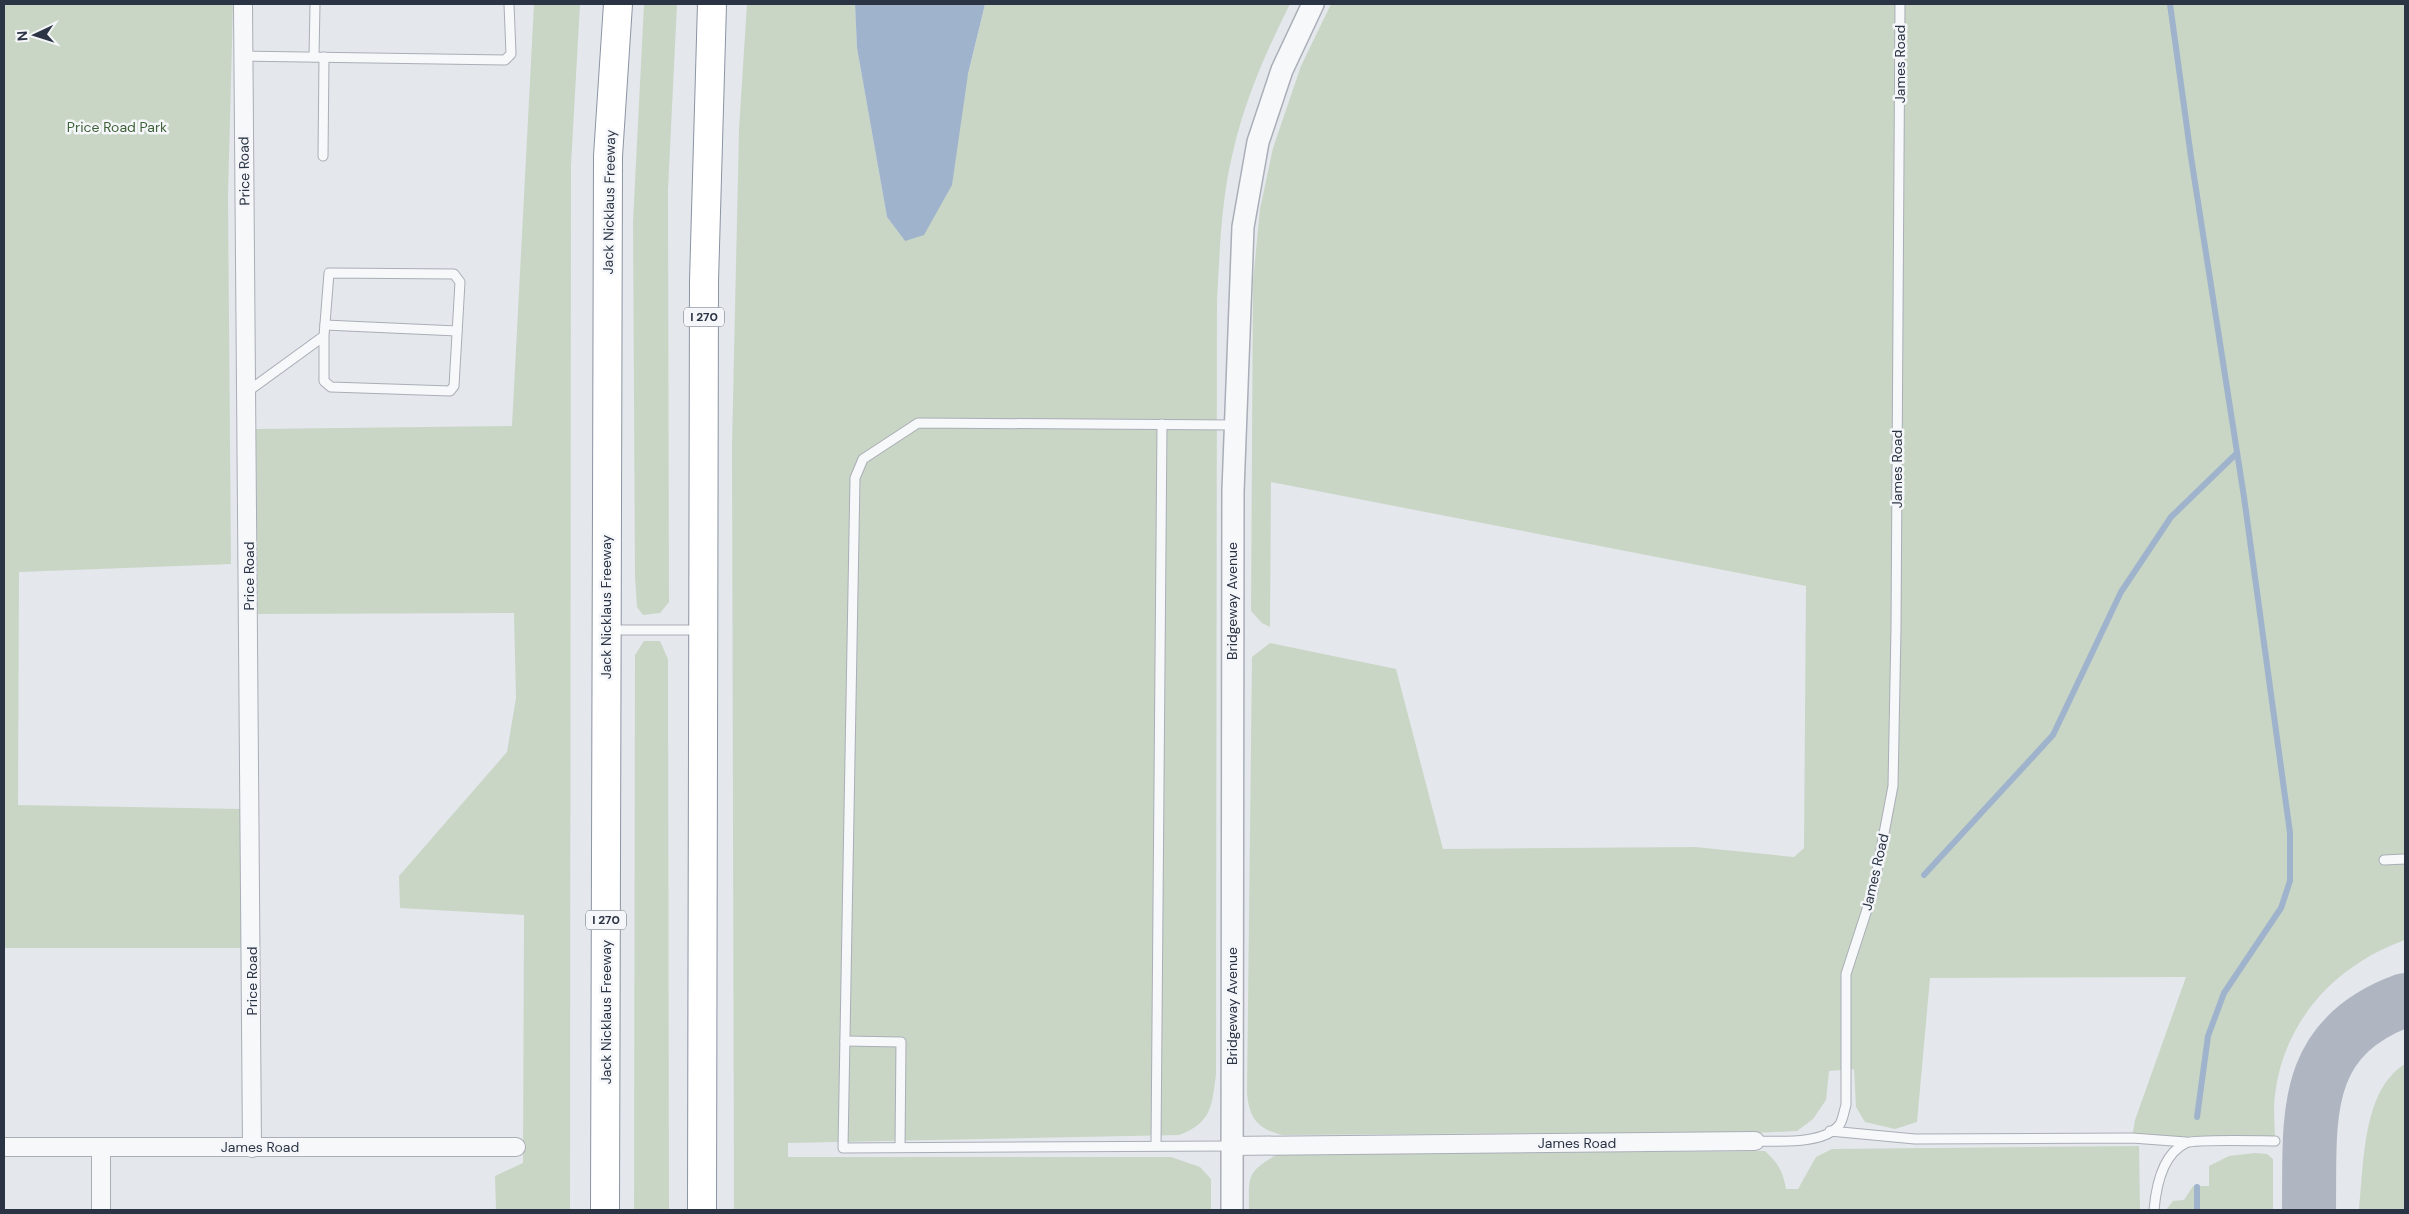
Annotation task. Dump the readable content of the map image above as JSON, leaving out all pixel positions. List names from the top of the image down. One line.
{"streets":{"highway":["Jack Nicklaus Freeway","I 270"],"street":["James Road","Price Road","Bridgeway Avenue"]},"crossings":[["James Road","Price Road"],["James Road","Bridgeway Avenue"]],"parks":["Price Road Park"],"north":"left"}
